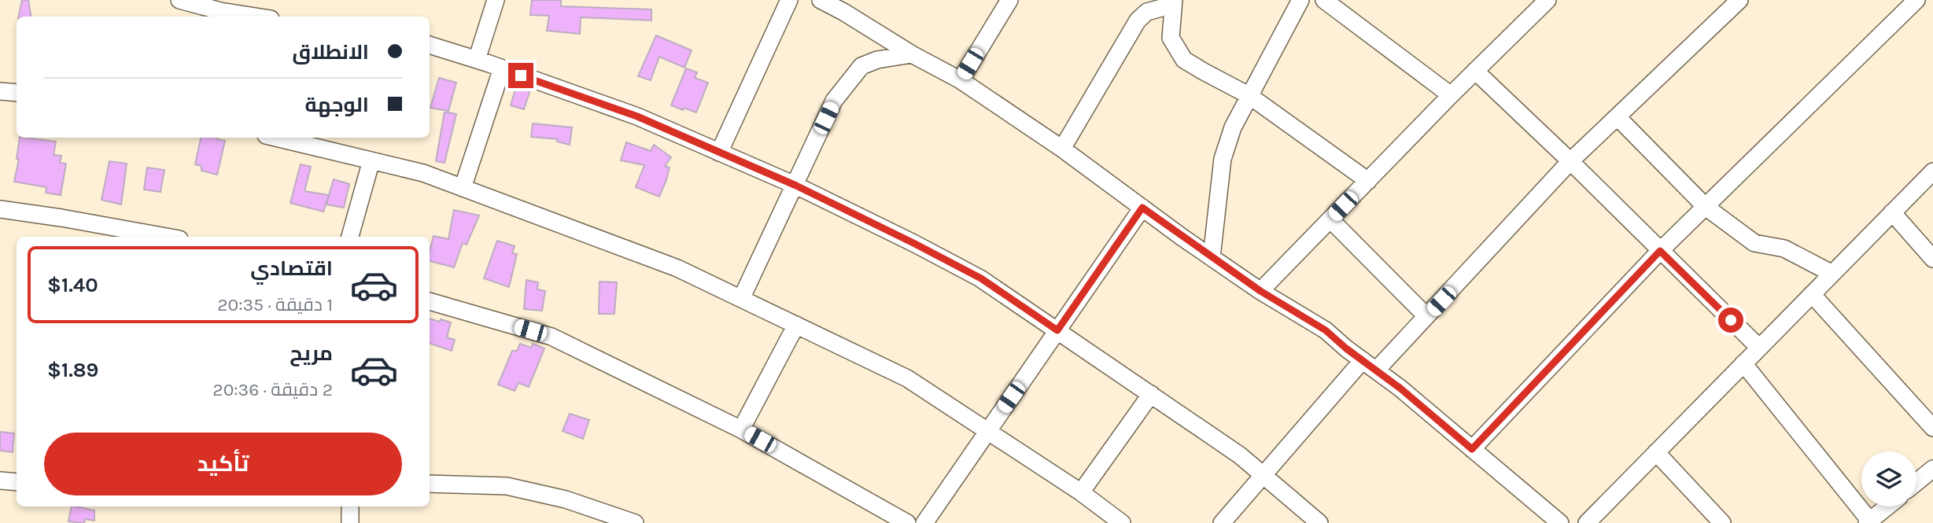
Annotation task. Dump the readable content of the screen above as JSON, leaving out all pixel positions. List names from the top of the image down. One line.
{"page":{"banner":["الانطلاق","الوجهة"],"list":[{"name":"اقتصادي","note":"1 دقيقة · 20:35","value":"$1.40"},{"name":"مريح","note":"2 دقيقة · 20:36","value":"$1.89"}],"buttons":"تأكيد"}}
